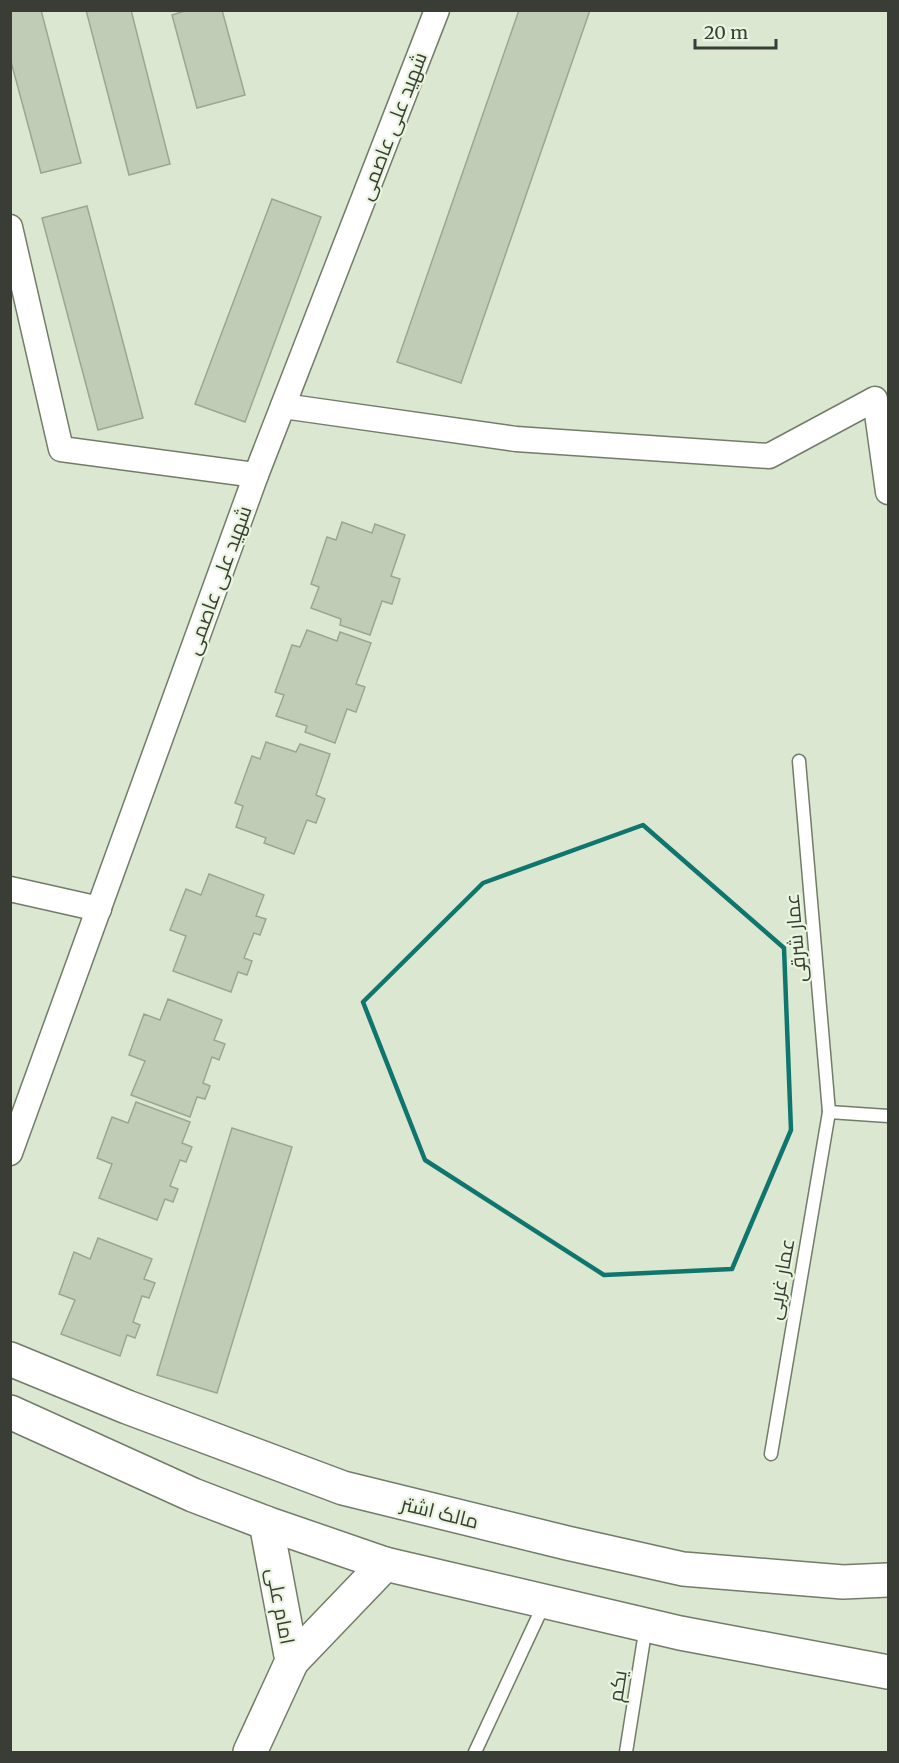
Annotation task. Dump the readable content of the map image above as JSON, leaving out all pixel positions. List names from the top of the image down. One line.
{"streets":{"main road":["مالک اشتر","امام علی"],"street":["شهید علی عاصمی"],"lane":["عمار شرقی","عمار غربی","یکم"]},"crossings":[["عمار شرقی","عمار غربی"]],"scale_bar":"20 m"}
